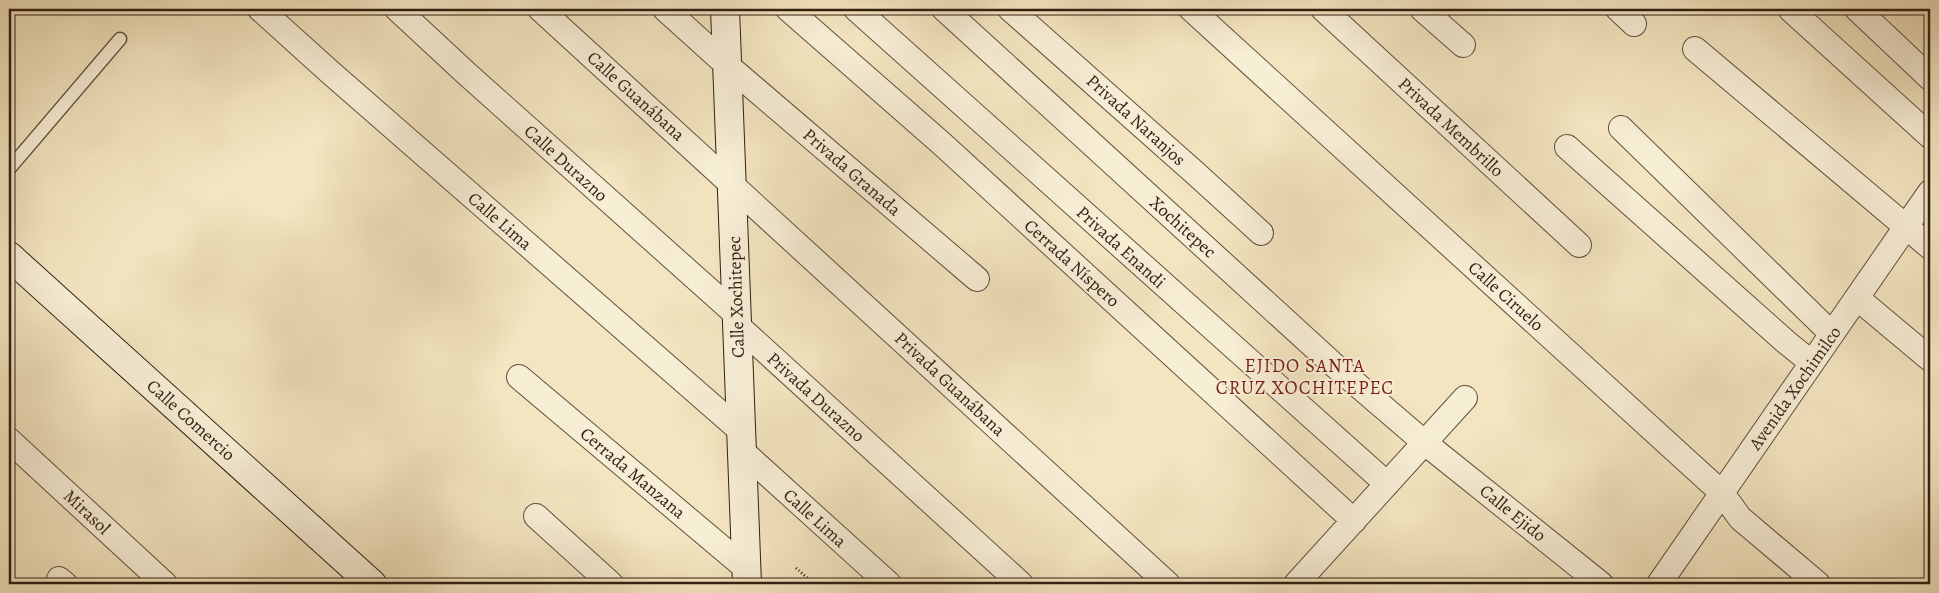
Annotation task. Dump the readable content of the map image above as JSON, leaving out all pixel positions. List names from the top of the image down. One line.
{"streets":{"street":["Calle Guanábana","Privada Naranjos","Privada Membrillo","Calle Durazno","Privada Granada","Calle Lima","Xochitepec","Privada Enandi","Cerrada Níspero","Calle Ciruelo","Calle Xochitepec","Privada Guanábana","Avenida Xochimilco","Privada Durazno","Calle Comercio","Cerrada Manzana","Mirasol","Calle Ejido"]},"crossings":[["Calle Guanábana","Calle Xochitepec"],["Calle Guanábana","Privada Guanábana"],["Calle Durazno","Calle Xochitepec"],["Calle Durazno","Privada Durazno"],["Privada Granada","Calle Xochitepec"],["Calle Lima","Calle Xochitepec"],["Xochitepec","Calle Ejido"],["Calle Ciruelo","Avenida Xochimilco"],["Calle Xochitepec","Privada Guanábana"],["Calle Xochitepec","Privada Durazno"],["Calle Xochitepec","Cerrada Manzana"]],"districts":["EJIDO SANTA CRUZ XOCHITEPEC"]}
